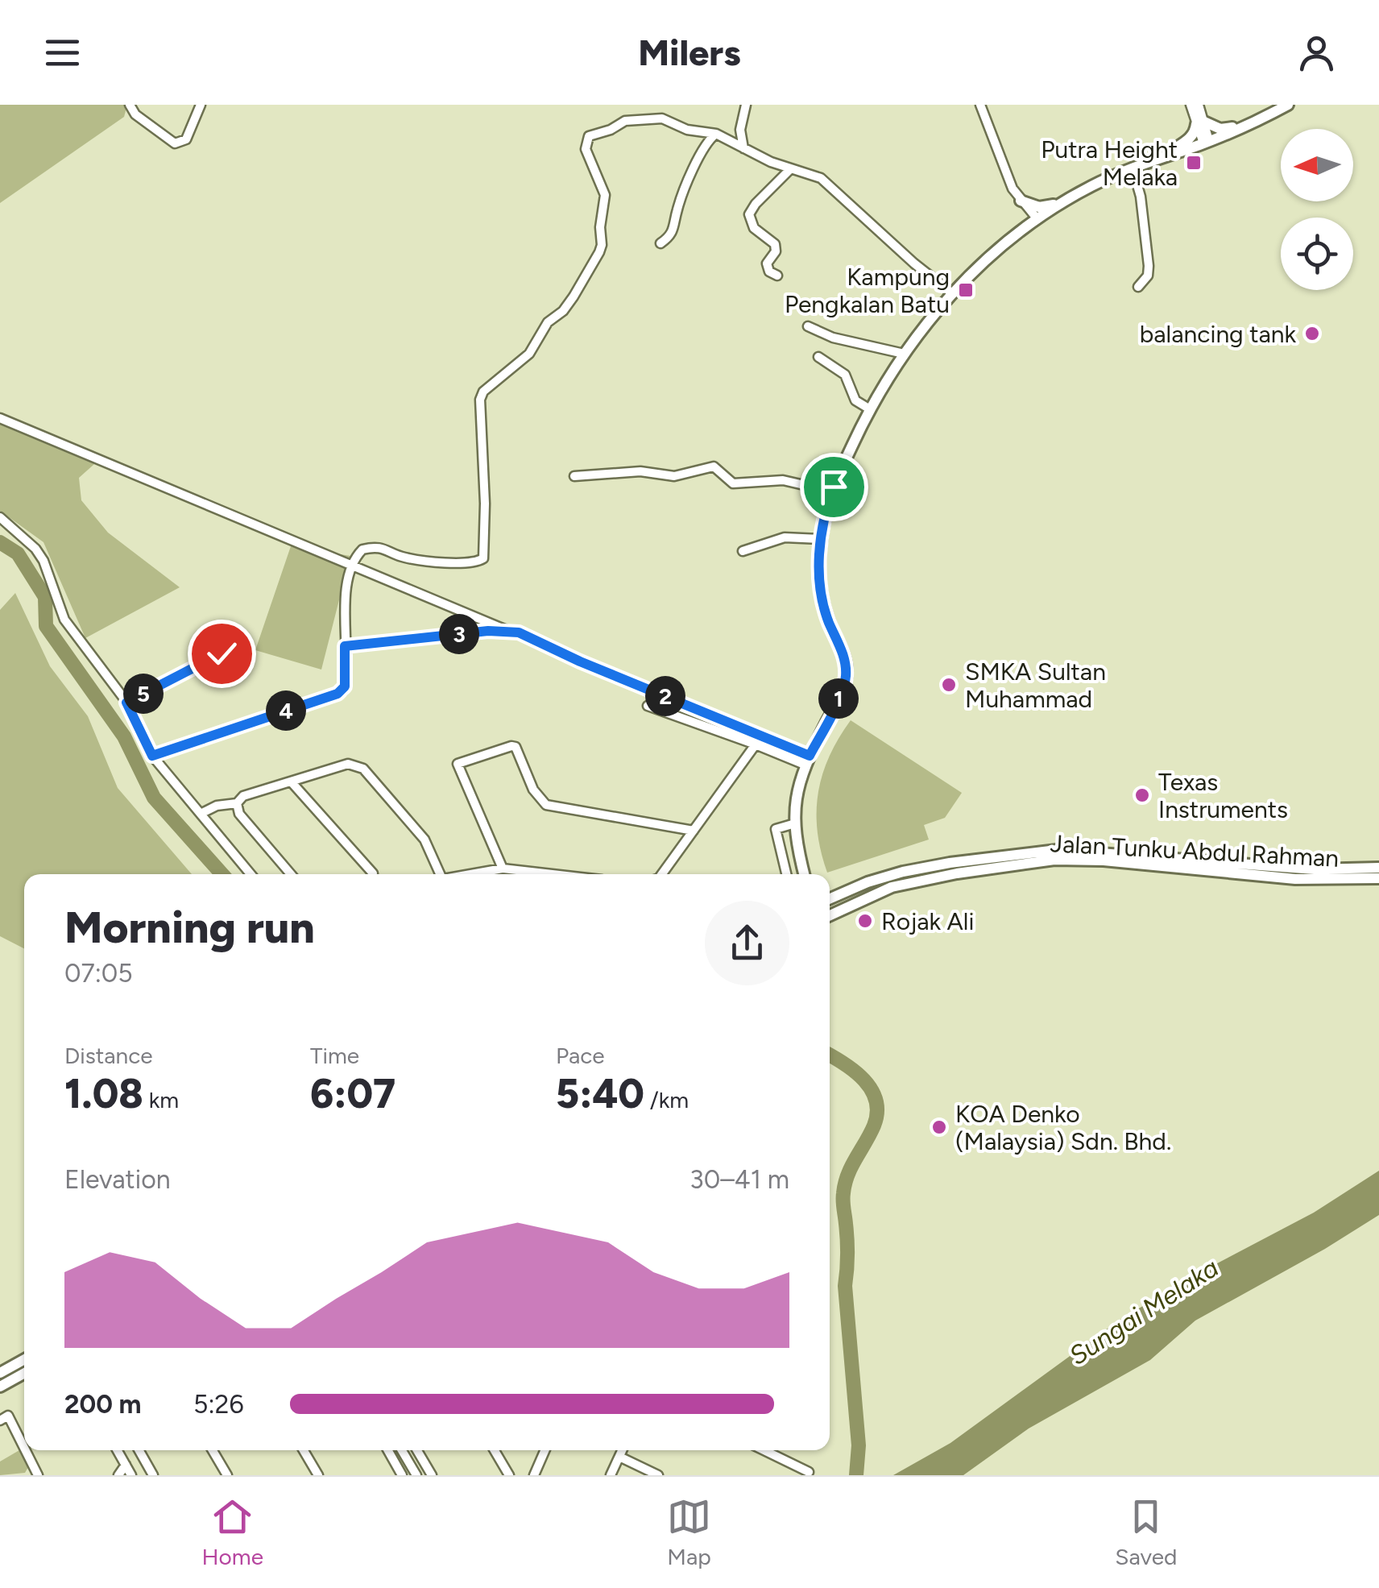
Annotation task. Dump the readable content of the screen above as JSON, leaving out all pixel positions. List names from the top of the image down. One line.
{"streets":{"main road":["Jalan Tunku Abdul Rahman"]},"water":["Sungai Melaka"],"places":{"transit":["Putra Height Melaka","Kampung Pengkalan Batu"],"other":["balancing tank","SMKA Sultan Muhammad","Texas Instruments","Rojak Ali","KOA Denko (Malaysia) Sdn. Bhd."]},"north":"left","page":{"header":"Milers","pins":["3","5","2","1","4"],"heading":["Morning run","07:05"],"stats":[["Distance","1.08 km"],["Time","6:07"],["Pace","5:40 /km"]],"chart":["Elevation","30–41 m"],"list":[{"name":"200 m","note":"5:26"}],"tabs":["Home","Map","Saved"]}}
